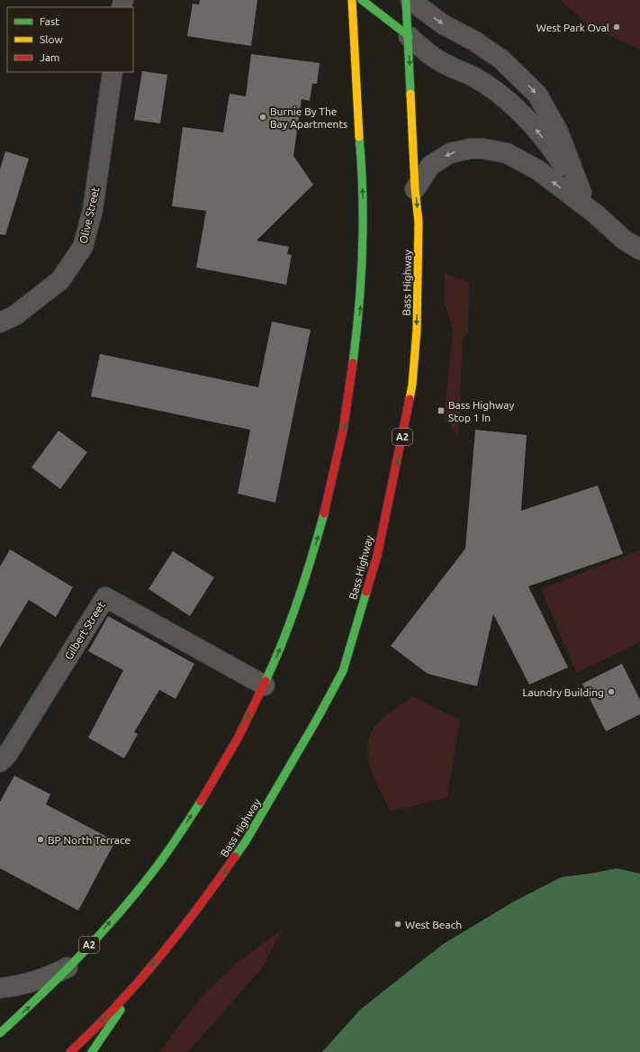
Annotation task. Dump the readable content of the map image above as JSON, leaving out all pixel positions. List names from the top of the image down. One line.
{"streets":{"main road":["Bass Highway","A2"],"street":["Olive Street","Gilbert Street"]},"crossings":[["A2","Gilbert Street"]],"places":{"other":["West Park Oval","Burnie By The Bay Apartments","Laundry Building","BP North Terrace","West Beach"],"transit":["Bass Highway Stop 1 In"]},"legend":["Fast","Slow","Jam"]}
